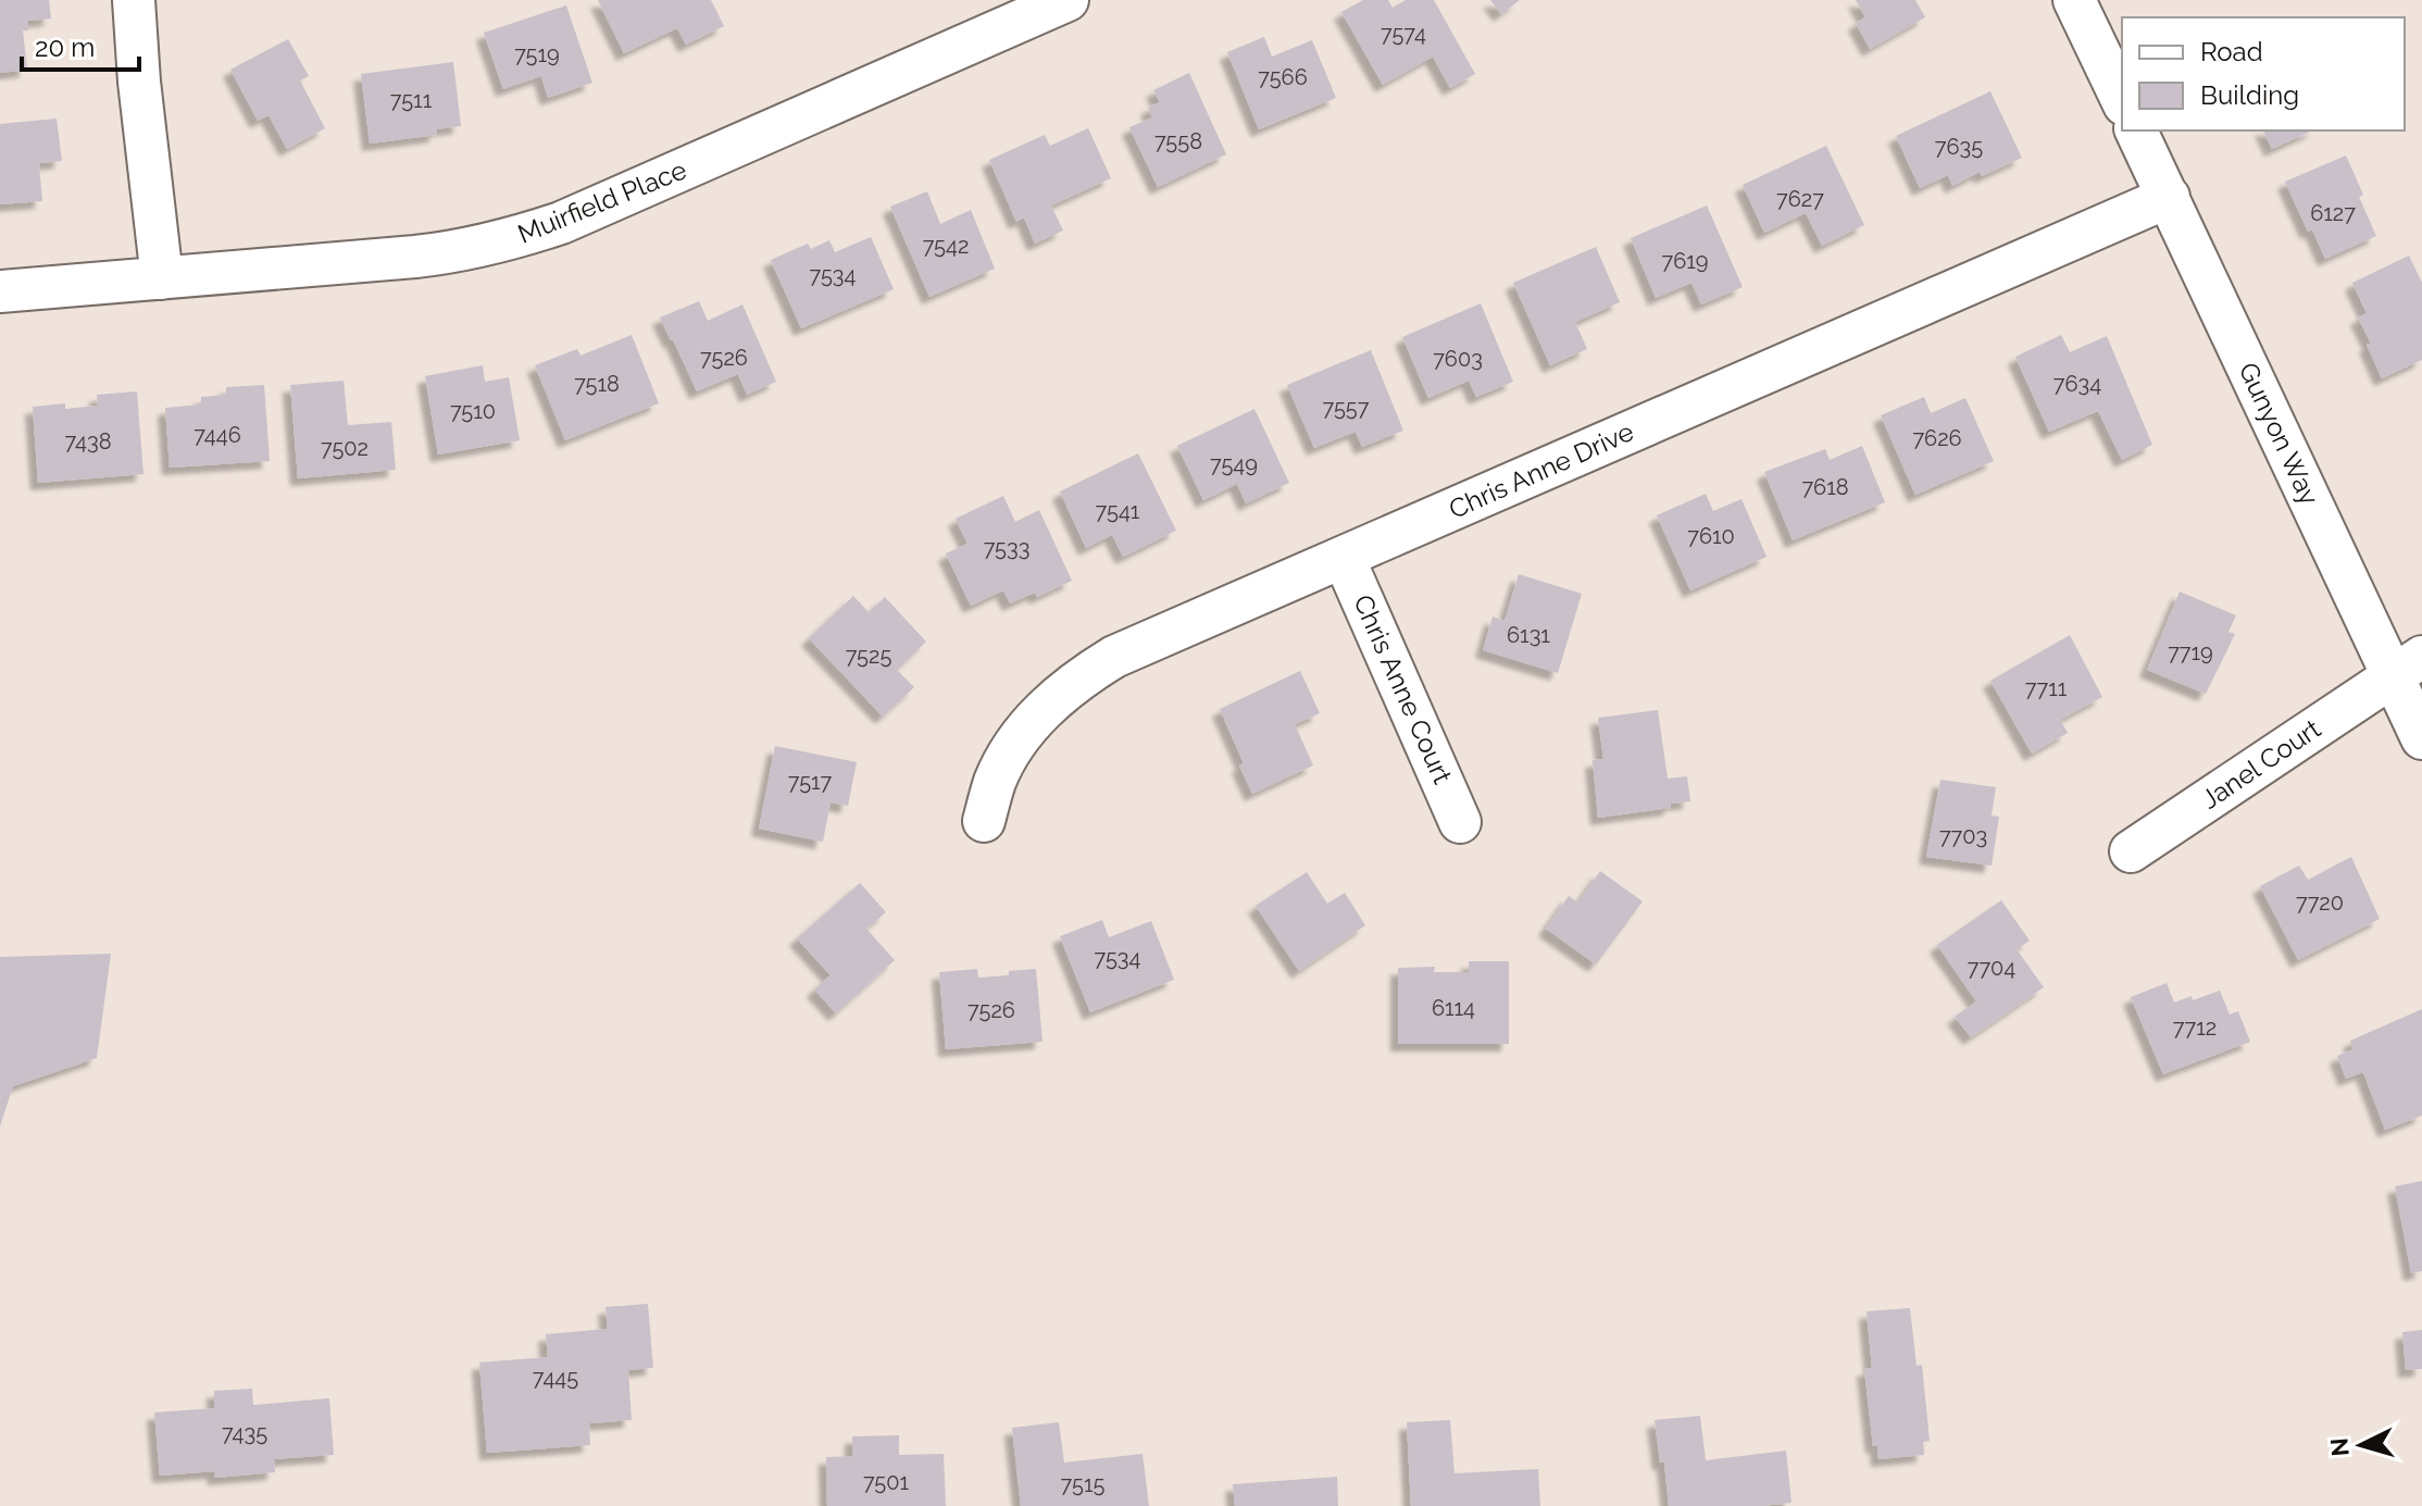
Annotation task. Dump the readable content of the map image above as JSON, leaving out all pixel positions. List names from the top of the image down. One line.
{"streets":{"street":["Muirfield Place","Gunyon Way","Chris Anne Drive","Chris Anne Court","Janel Court"]},"crossings":[["Gunyon Way","Chris Anne Drive"],["Gunyon Way","Janel Court"],["Chris Anne Drive","Chris Anne Court"]],"house_numbers":["7574","7519","7566","7511","7558","7635","7627","6127","7542","7619","7534","7526","7603","7518","7634","7557","7510","7446","7626","7438","7502","7549","7618","7541","7610","7533","6131","7719","7525","7711","7517","7703","7720","7534","7704","6114","7526","7712","7445","7435","7501","7515"],"legend":["Road","Building"],"scale_bar":"20 m","north":"left"}
